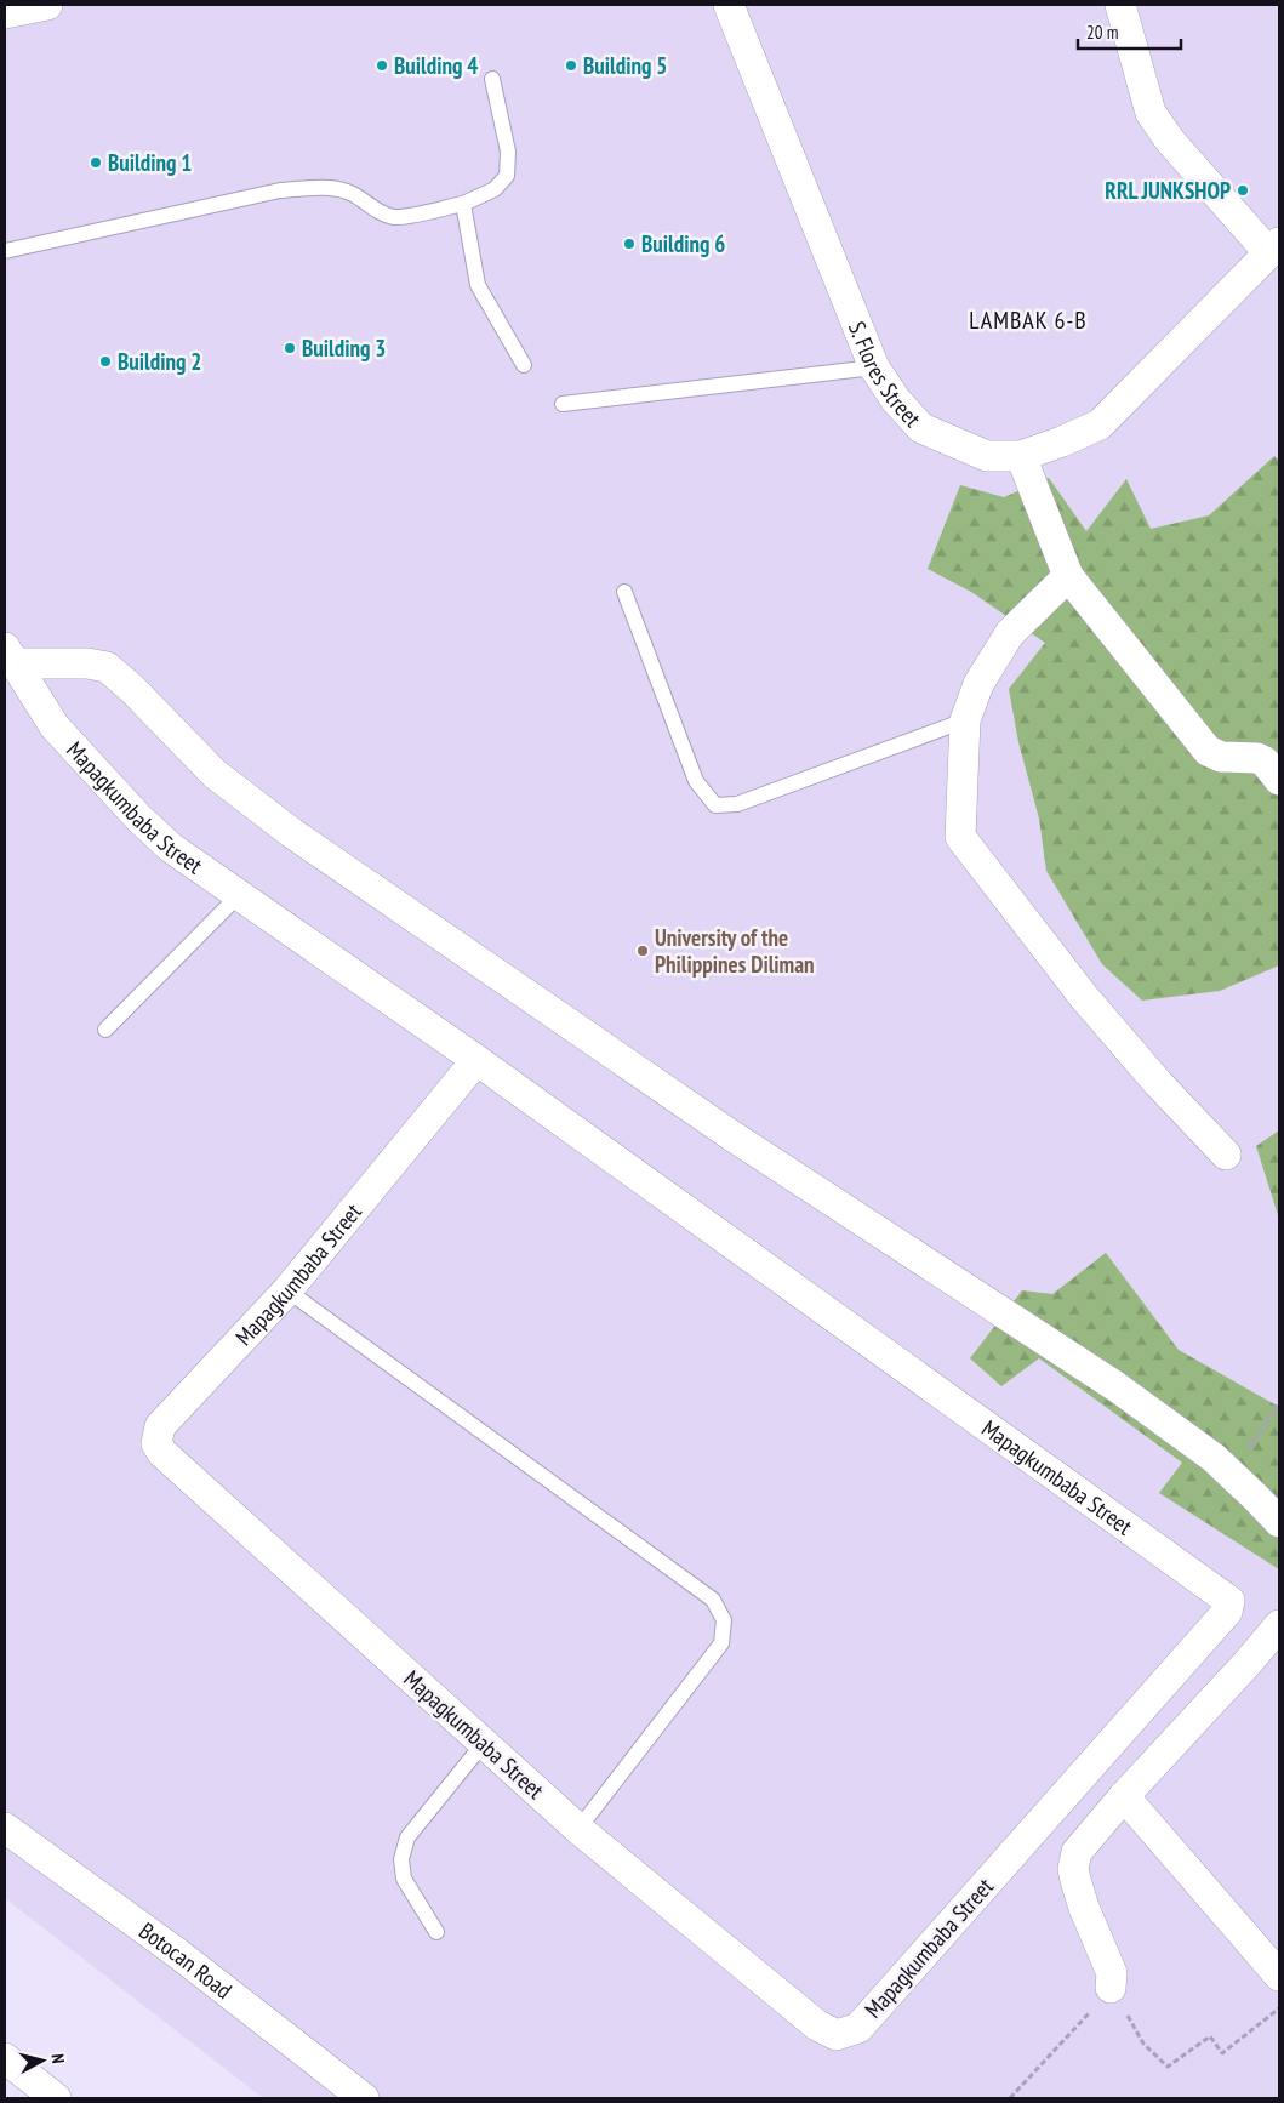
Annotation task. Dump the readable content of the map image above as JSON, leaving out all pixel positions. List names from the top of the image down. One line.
{"streets":{"street":["S. Flores Street","Mapagkumbaba Street","Botocan Road"]},"districts":["LAMBAK 6-B"],"places":["Building 4","Building 5","Building 1","RRL JUNKSHOP","Building 6","Building 3","Building 2","University of the Philippines Diliman"],"scale_bar":"20 m","north":"right"}
